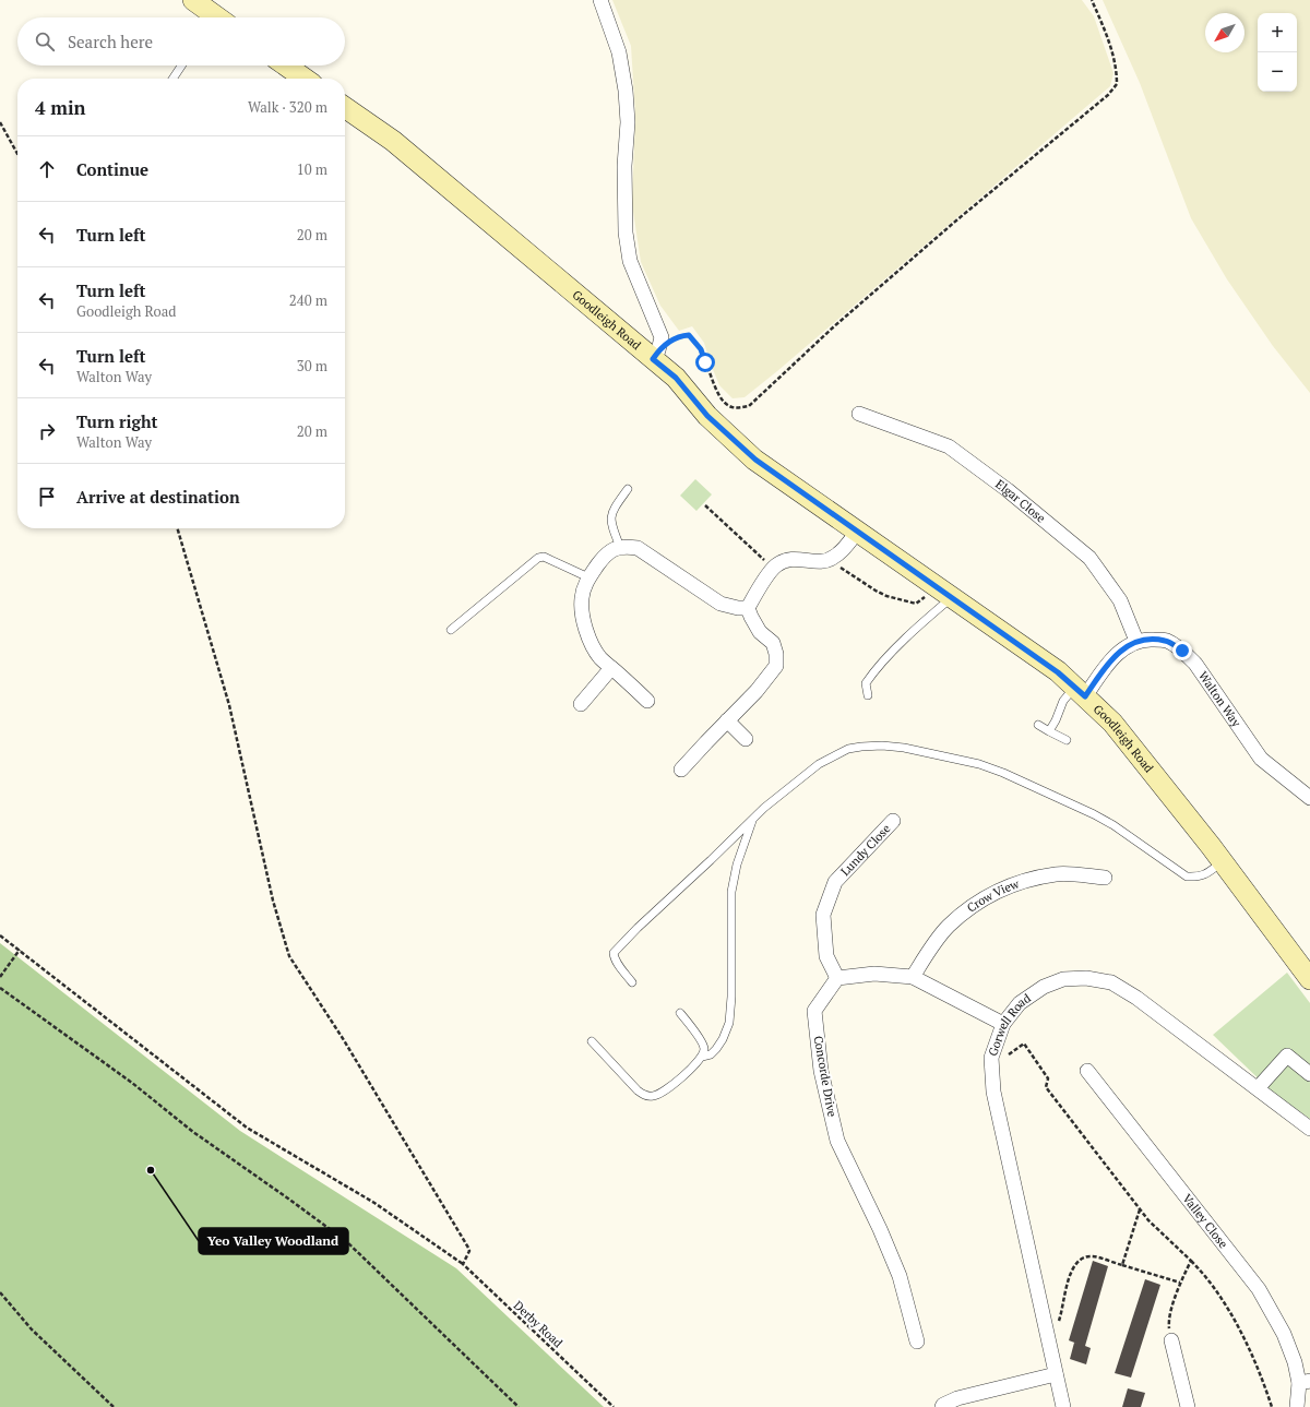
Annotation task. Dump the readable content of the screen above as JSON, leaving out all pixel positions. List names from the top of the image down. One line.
{"streets":{"street":["Goodleigh Road","Elgar Close","Walton Way","Lundy Close","Crow View","Gorwell Road","Concorde Drive","Valley Close"],"path":["Derby Road"]},"crossings":[["Elgar Close","Walton Way"],["Lundy Close","Concorde Drive"]],"places":["Yeo Valley Woodland"],"north":"bottom left","page":{"map_buttons":["+","−"],"search":"Search here","heading":["4 min","Walk · 320 m"],"list":[["Continue","10 m"],["Turn left","20 m"],["Turn left","Goodleigh Road","240 m"],["Turn left","Walton Way","30 m"],["Turn right","Walton Way","20 m"],"Arrive at destination"]}}
